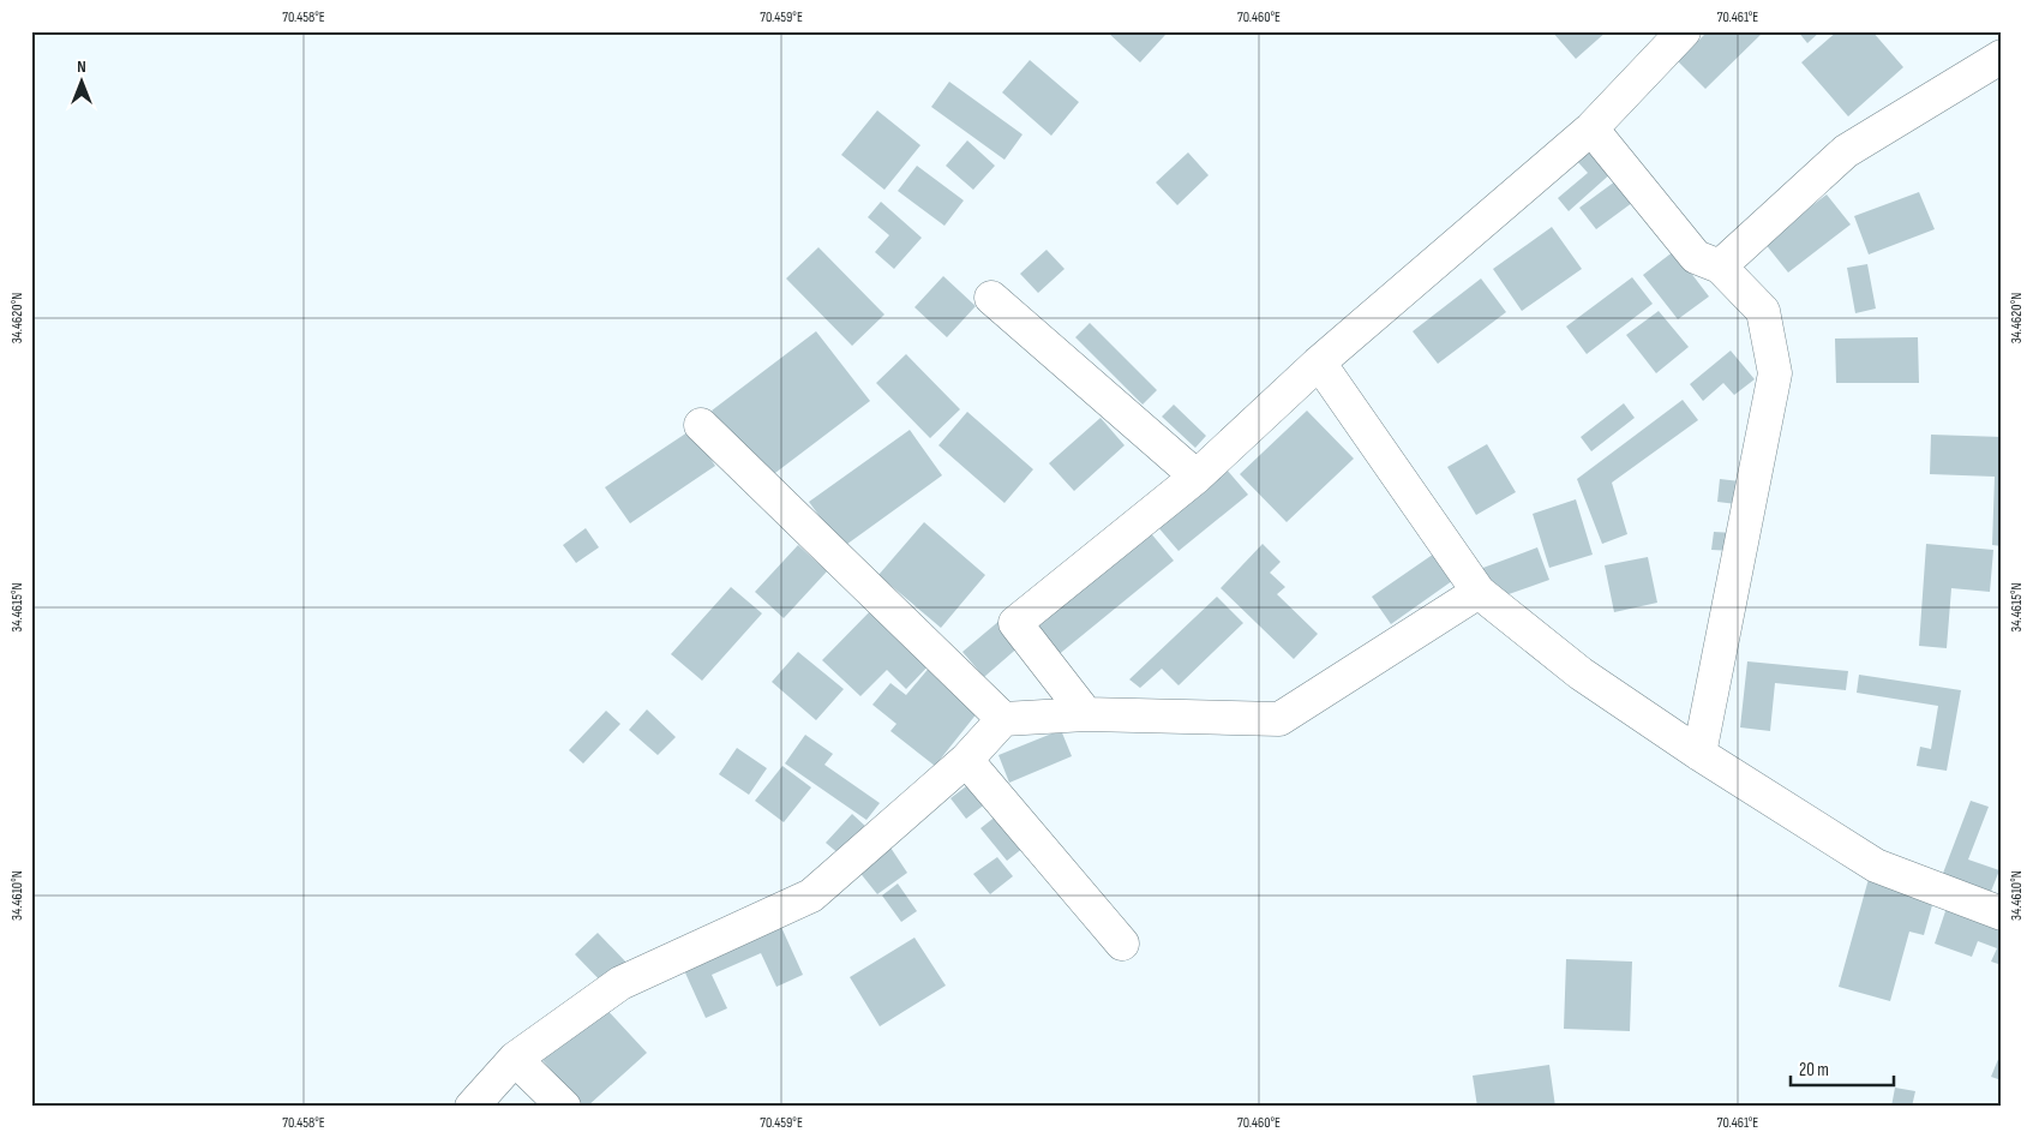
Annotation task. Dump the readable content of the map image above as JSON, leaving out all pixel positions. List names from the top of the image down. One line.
{"scale_bar":"20 m","north":"top","coordinates":["70.458°E","70.459°E","70.460°E","70.461°E","34.4620°N","34.4615°N","34.4610°N"]}
